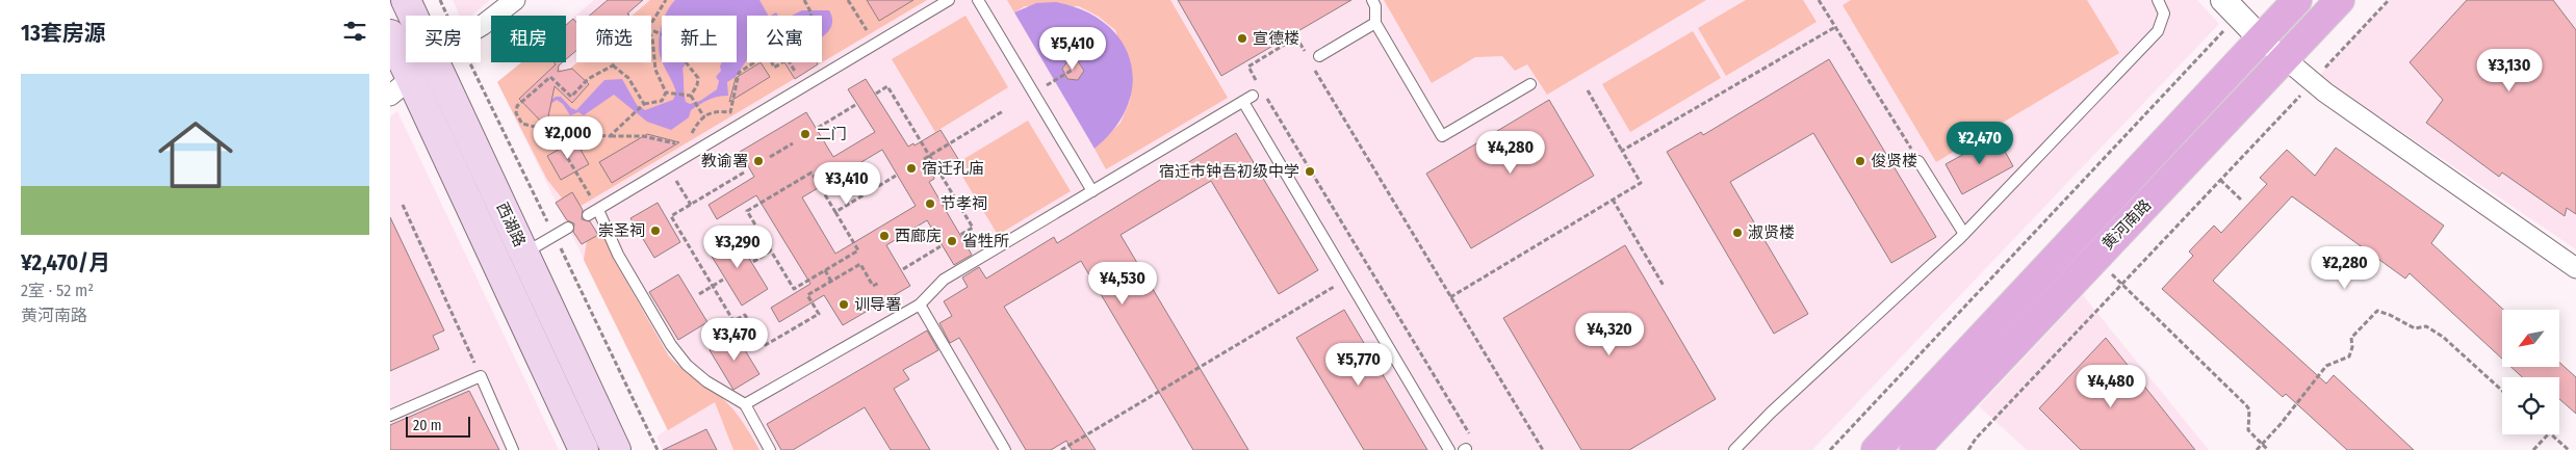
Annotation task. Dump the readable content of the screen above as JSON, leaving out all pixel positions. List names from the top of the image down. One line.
{"streets":{"main road":["西湖路","黄河南路"]},"places":["宣德楼","二门","教谕署","俊贤楼","宿迁孔庙","宿迁市钟吾初级中学","节孝祠","崇圣祠","淑贤楼","西廊庑","省牲所","训导署"],"scale_bar":"20 m","north":"bottom left","page":{"heading":"13套房源","chip":["买房","租房","筛选","新上","公寓"],"price":["¥5,410","¥3,130","¥2,000","¥2,470","¥4,280","¥3,410","¥3,290","¥2,280","¥4,530","¥4,320","¥3,470","¥5,770","¥4,480"],"list":[{"name":"¥2,470/月","note":"2室 · 52 m² · 黄河南路"}],"scale":"20 m"}}
